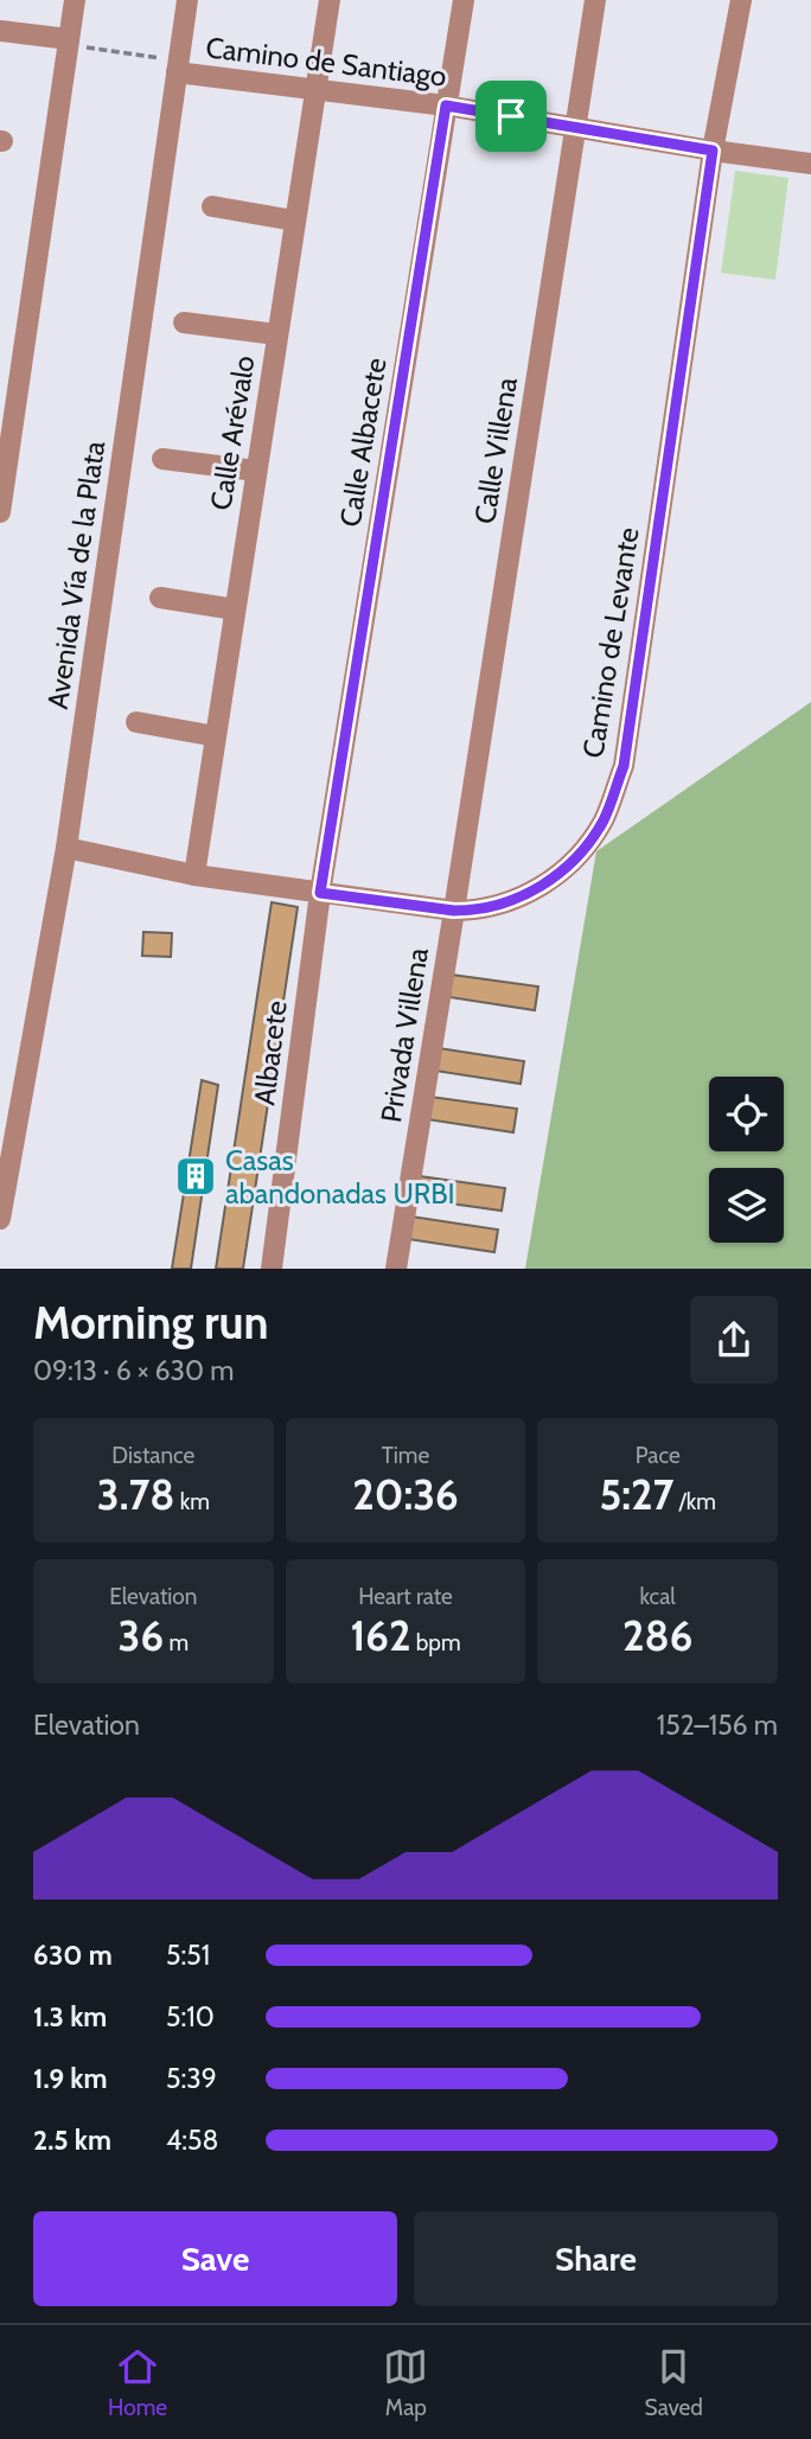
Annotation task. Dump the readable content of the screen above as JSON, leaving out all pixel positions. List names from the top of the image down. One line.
{"streets":{"street":["Camino de Santiago","Calle Arévalo","Calle Albacete","Calle Villena","Avenida Vía de la Plata","Camino de Levante","Privada Villena","Albacete"]},"crossings":[["Camino de Santiago","Calle Arévalo"],["Camino de Santiago","Calle Albacete"],["Camino de Santiago","Calle Villena"],["Camino de Santiago","Avenida Vía de la Plata"],["Camino de Santiago","Camino de Levante"],["Calle Arévalo","Camino de Levante"],["Calle Albacete","Camino de Levante"],["Calle Albacete","Albacete"],["Calle Villena","Camino de Levante"],["Calle Villena","Privada Villena"],["Avenida Vía de la Plata","Camino de Levante"],["Camino de Levante","Privada Villena"],["Camino de Levante","Albacete"]],"places":{"building":["Casas abandonadas URBI"]},"page":{"heading":["Morning run","09:13 · 6 × 630 m"],"stats":[["Distance","3.78 km"],["Time","20:36"],["Pace","5:27 /km"],["Elevation","36 m"],["Heart rate","162 bpm"],["kcal","286"]],"chart":["Elevation","152–156 m"],"list":[{"name":"630 m","note":"5:51"},{"name":"1.3 km","note":"5:10"},{"name":"1.9 km","note":"5:39"},{"name":"2.5 km","note":"4:58"}],"buttons":["Save","Share"],"tabs":["Home","Map","Saved"]}}
